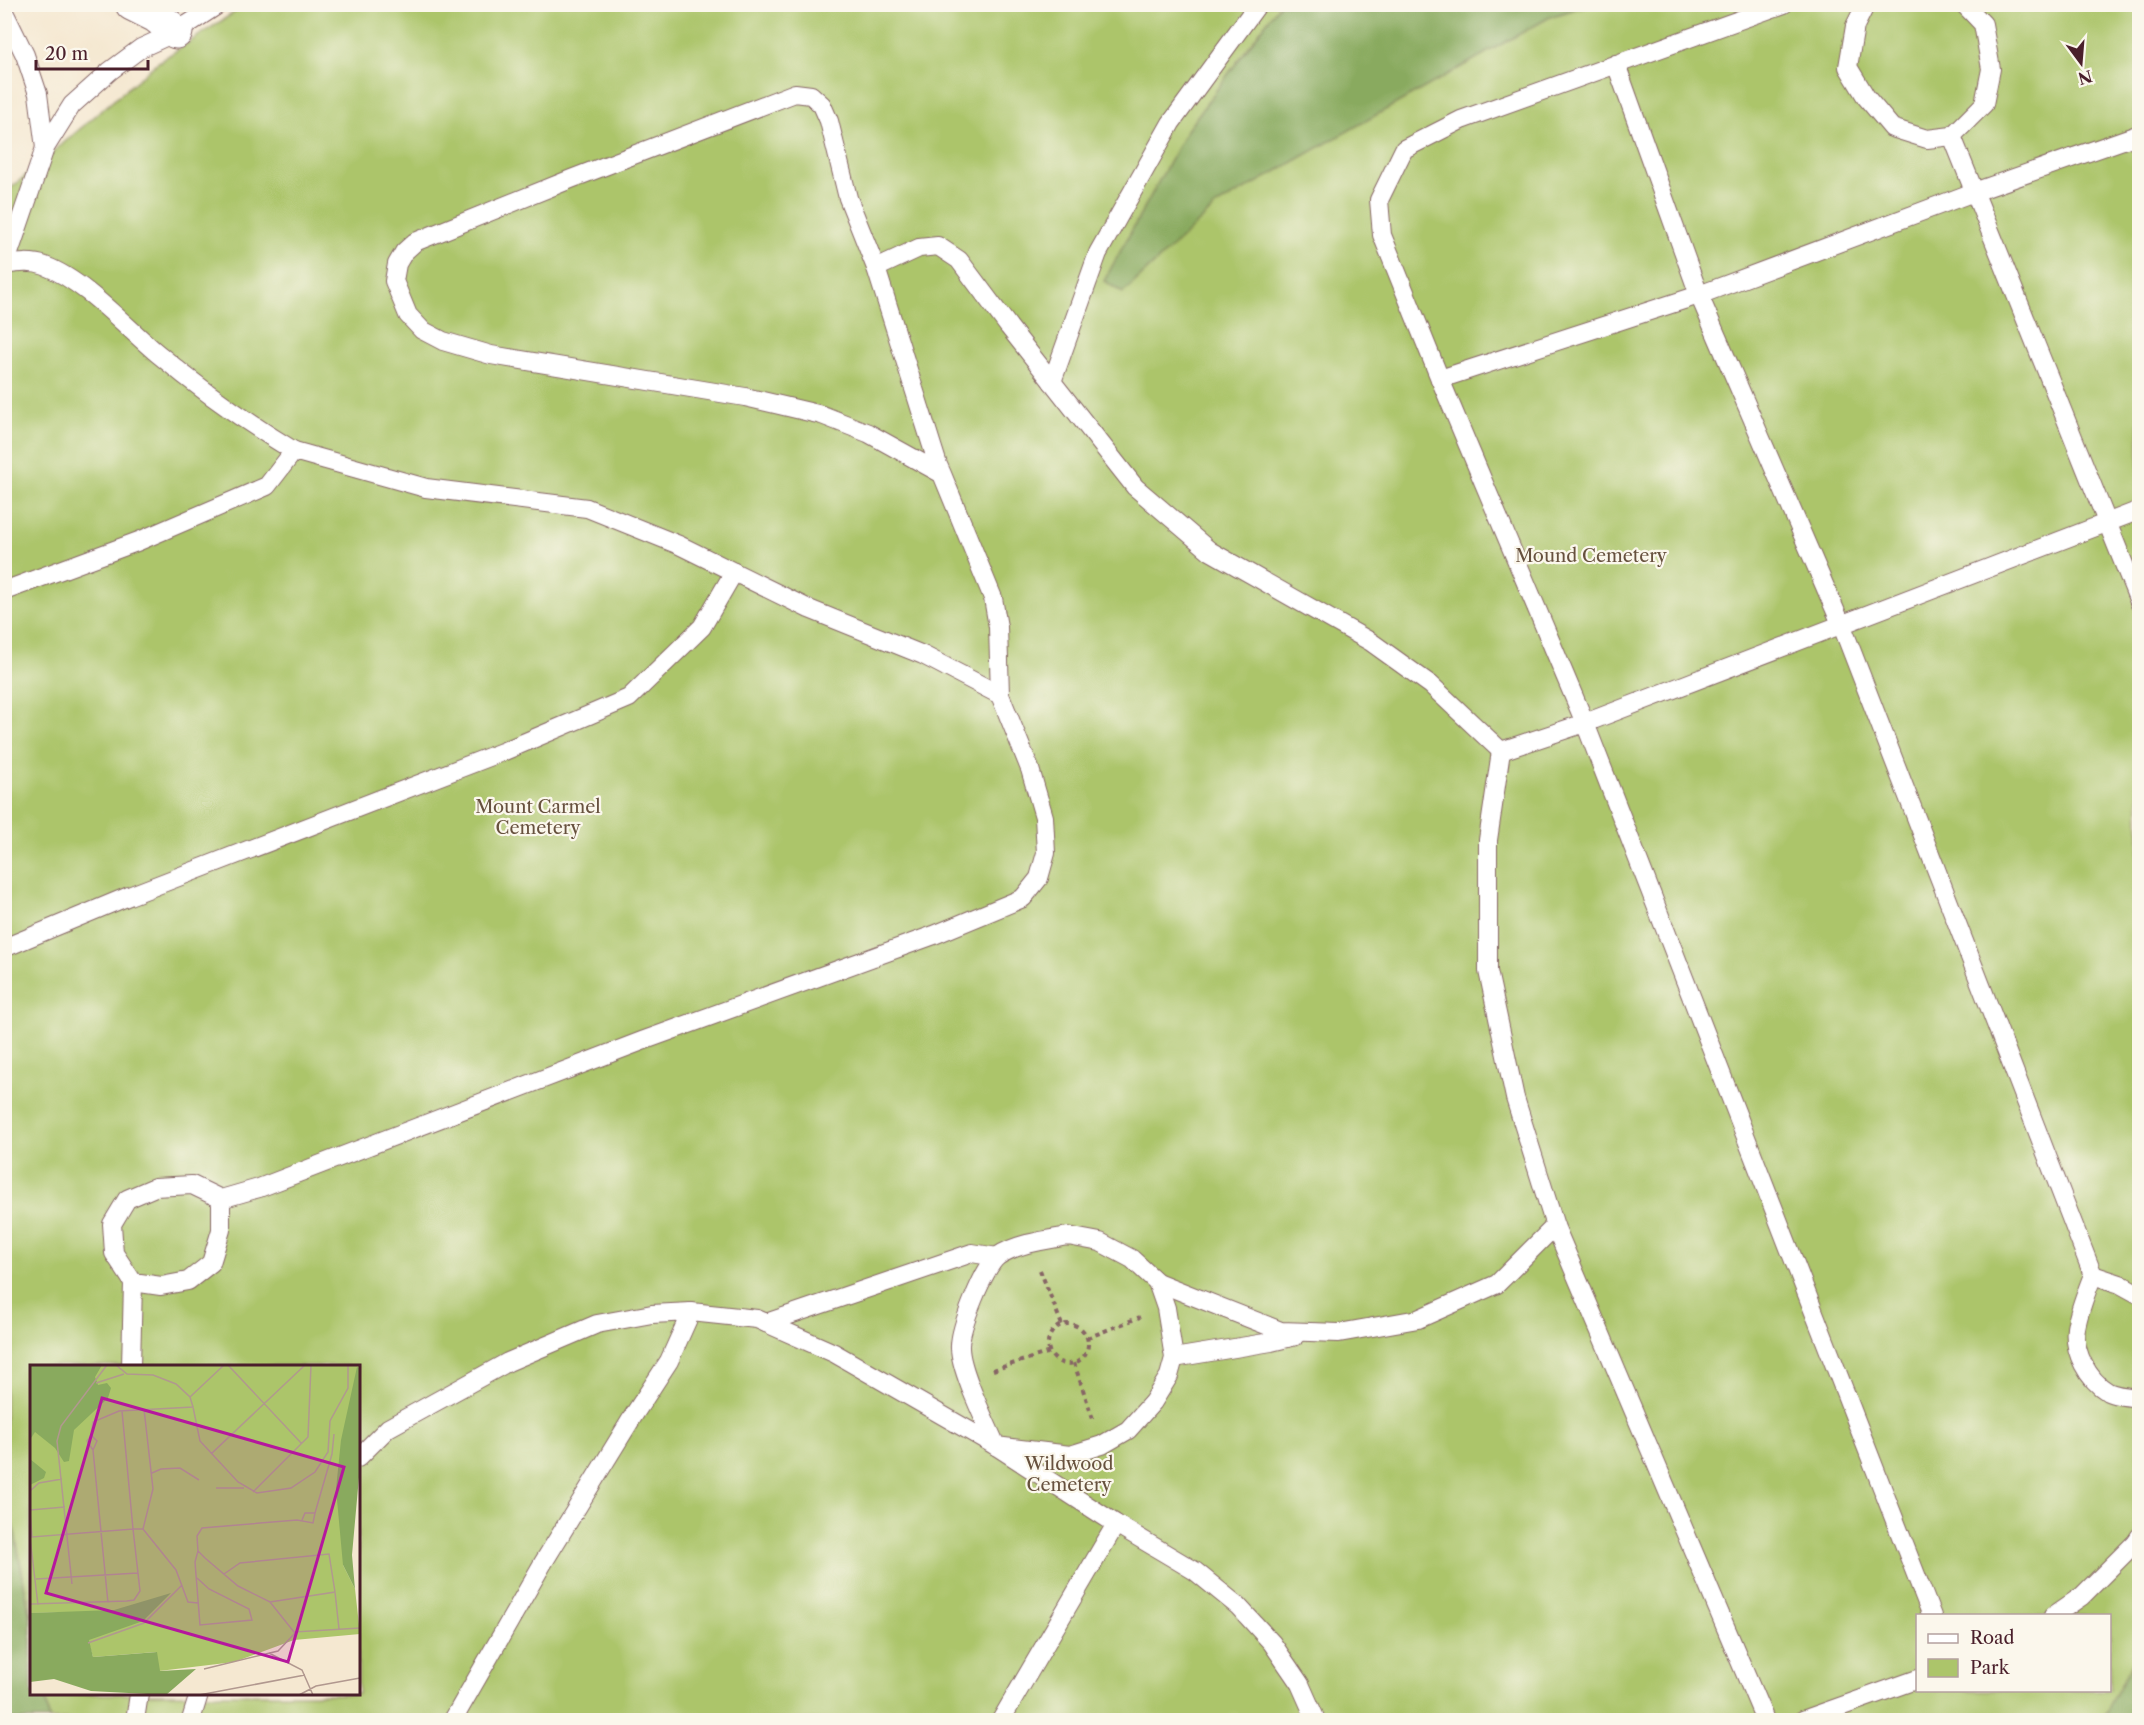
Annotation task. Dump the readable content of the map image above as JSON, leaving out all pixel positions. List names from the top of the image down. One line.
{"parks":["Mound Cemetery","Mount Carmel Cemetery","Wildwood Cemetery"],"legend":["Road","Park"],"scale_bar":"20 m","north":"bottom"}
